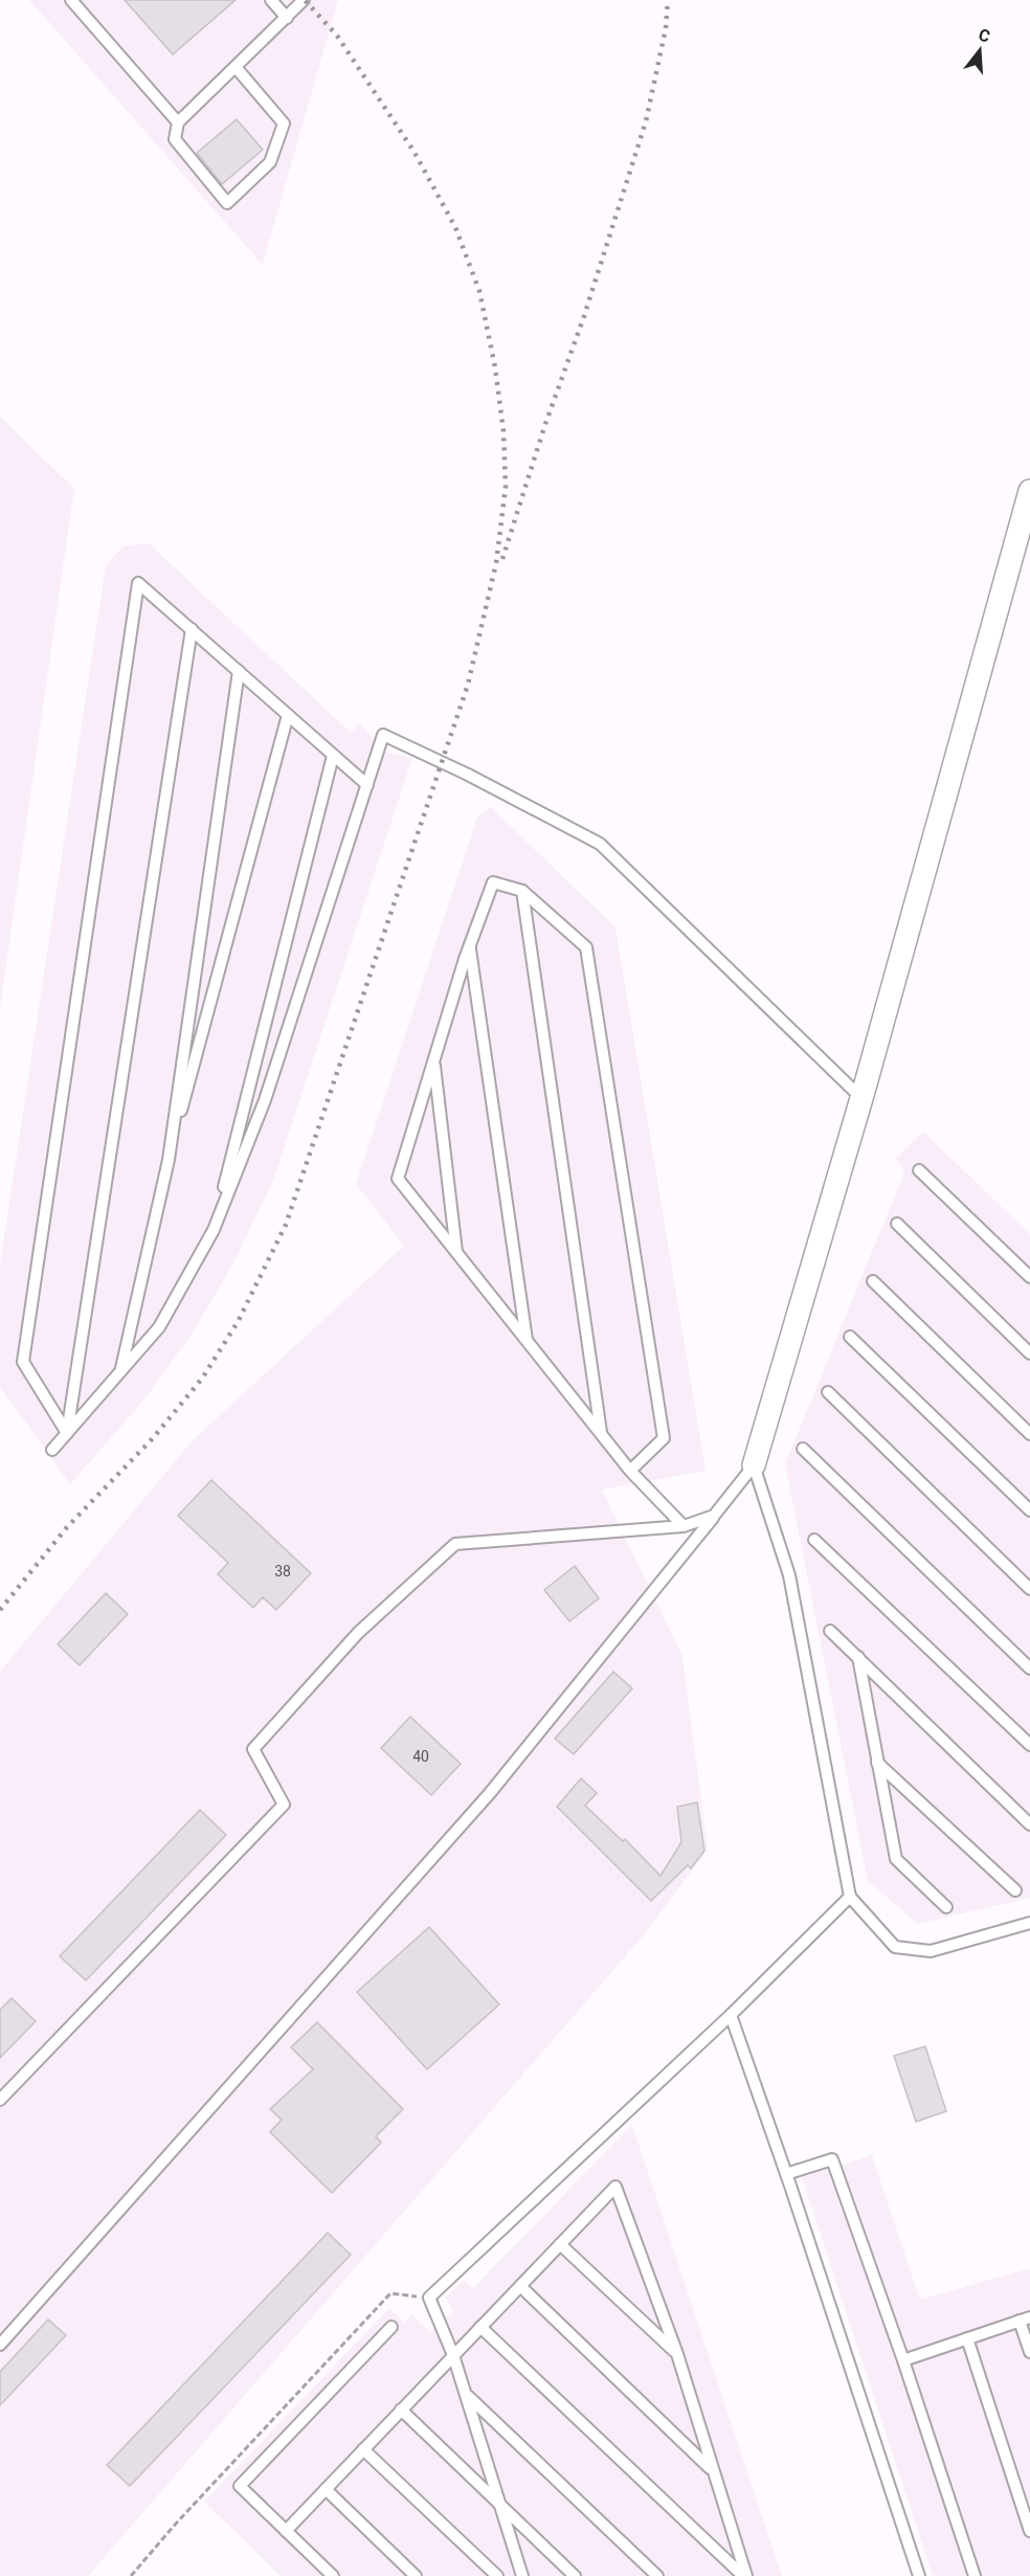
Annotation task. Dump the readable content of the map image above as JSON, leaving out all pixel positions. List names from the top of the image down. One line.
{"house_numbers":["38","40"],"north":"top"}
